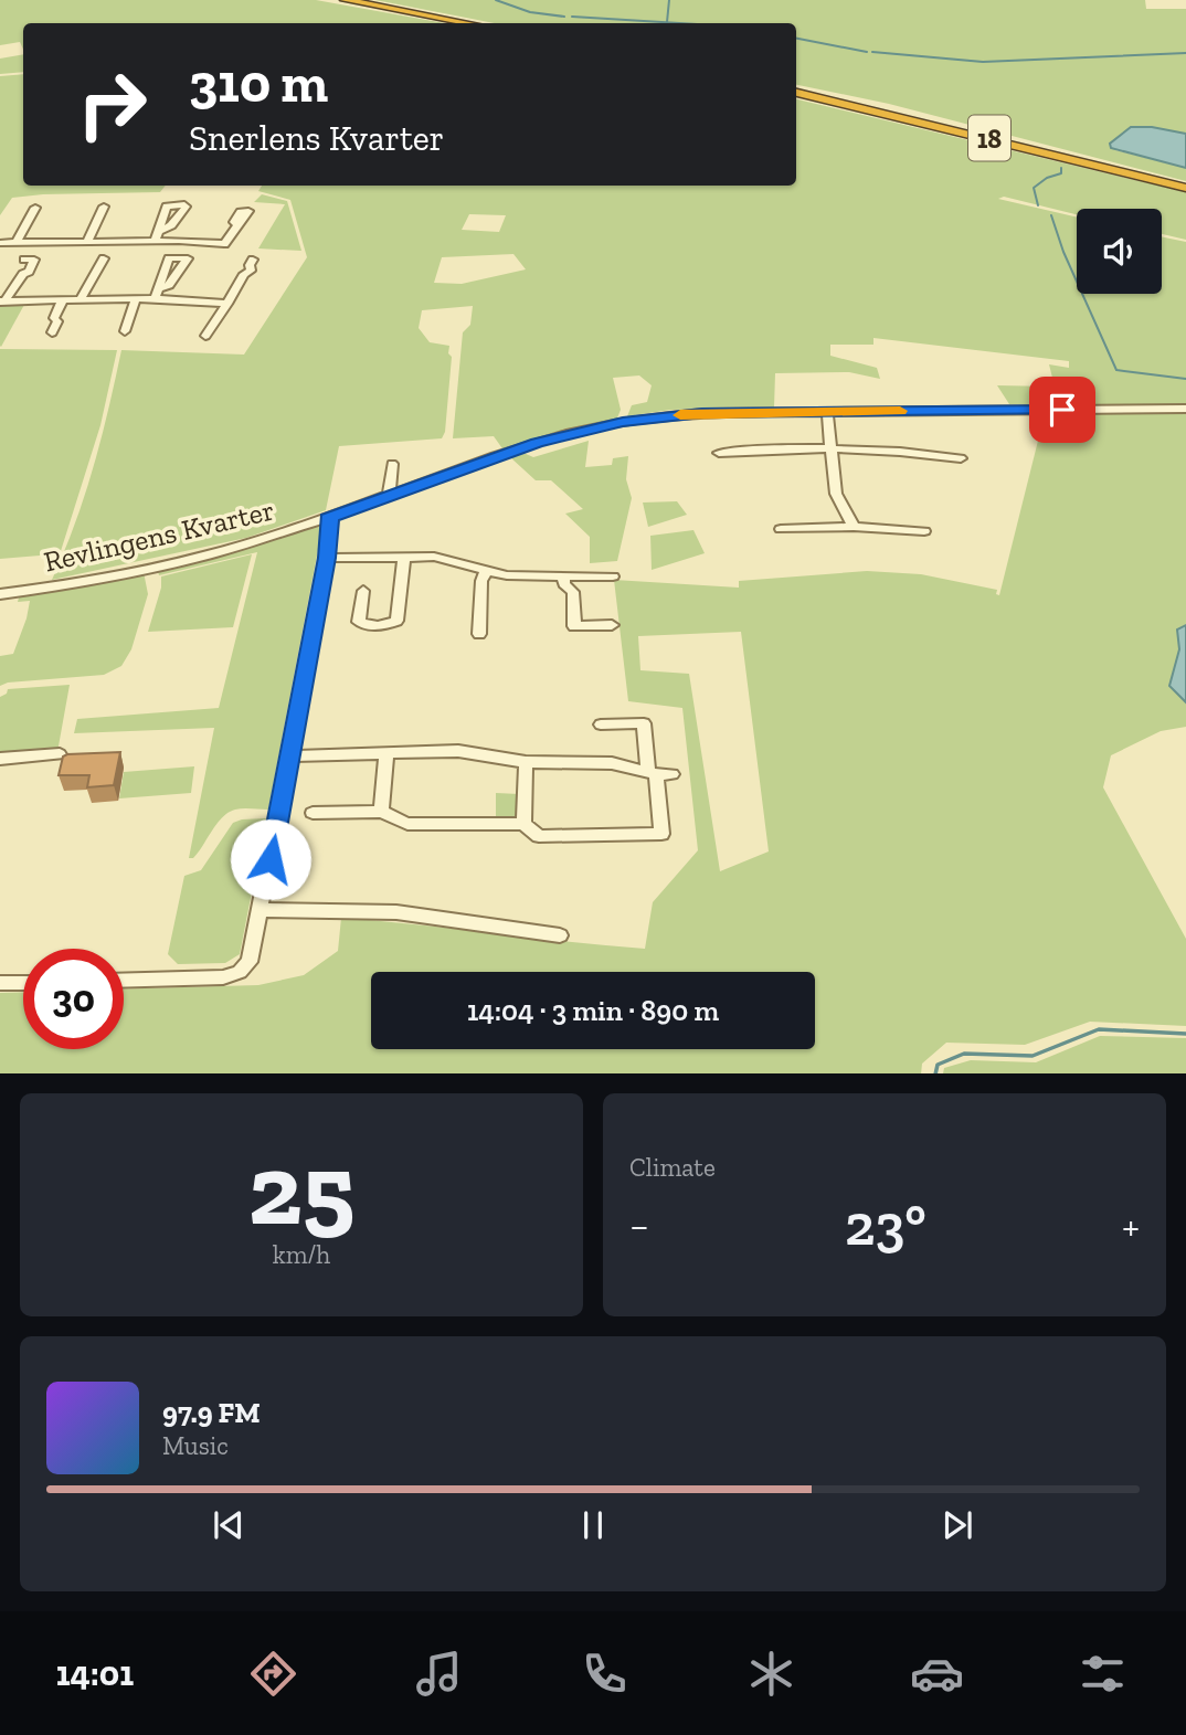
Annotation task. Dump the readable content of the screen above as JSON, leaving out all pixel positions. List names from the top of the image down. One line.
{"streets":{"highway":["18"],"street":["Revlingens Kvarter"]},"page":{"turn":["310 m","Snerlens Kvarter"],"limit":"30","trip":"14:04 · 3 min · 890 m","tile":[["25","km/h"],"Climate"],"heat":["−","23°","+"],"song":["97.9 FM","Music"],"tabs":"14:01"}}
